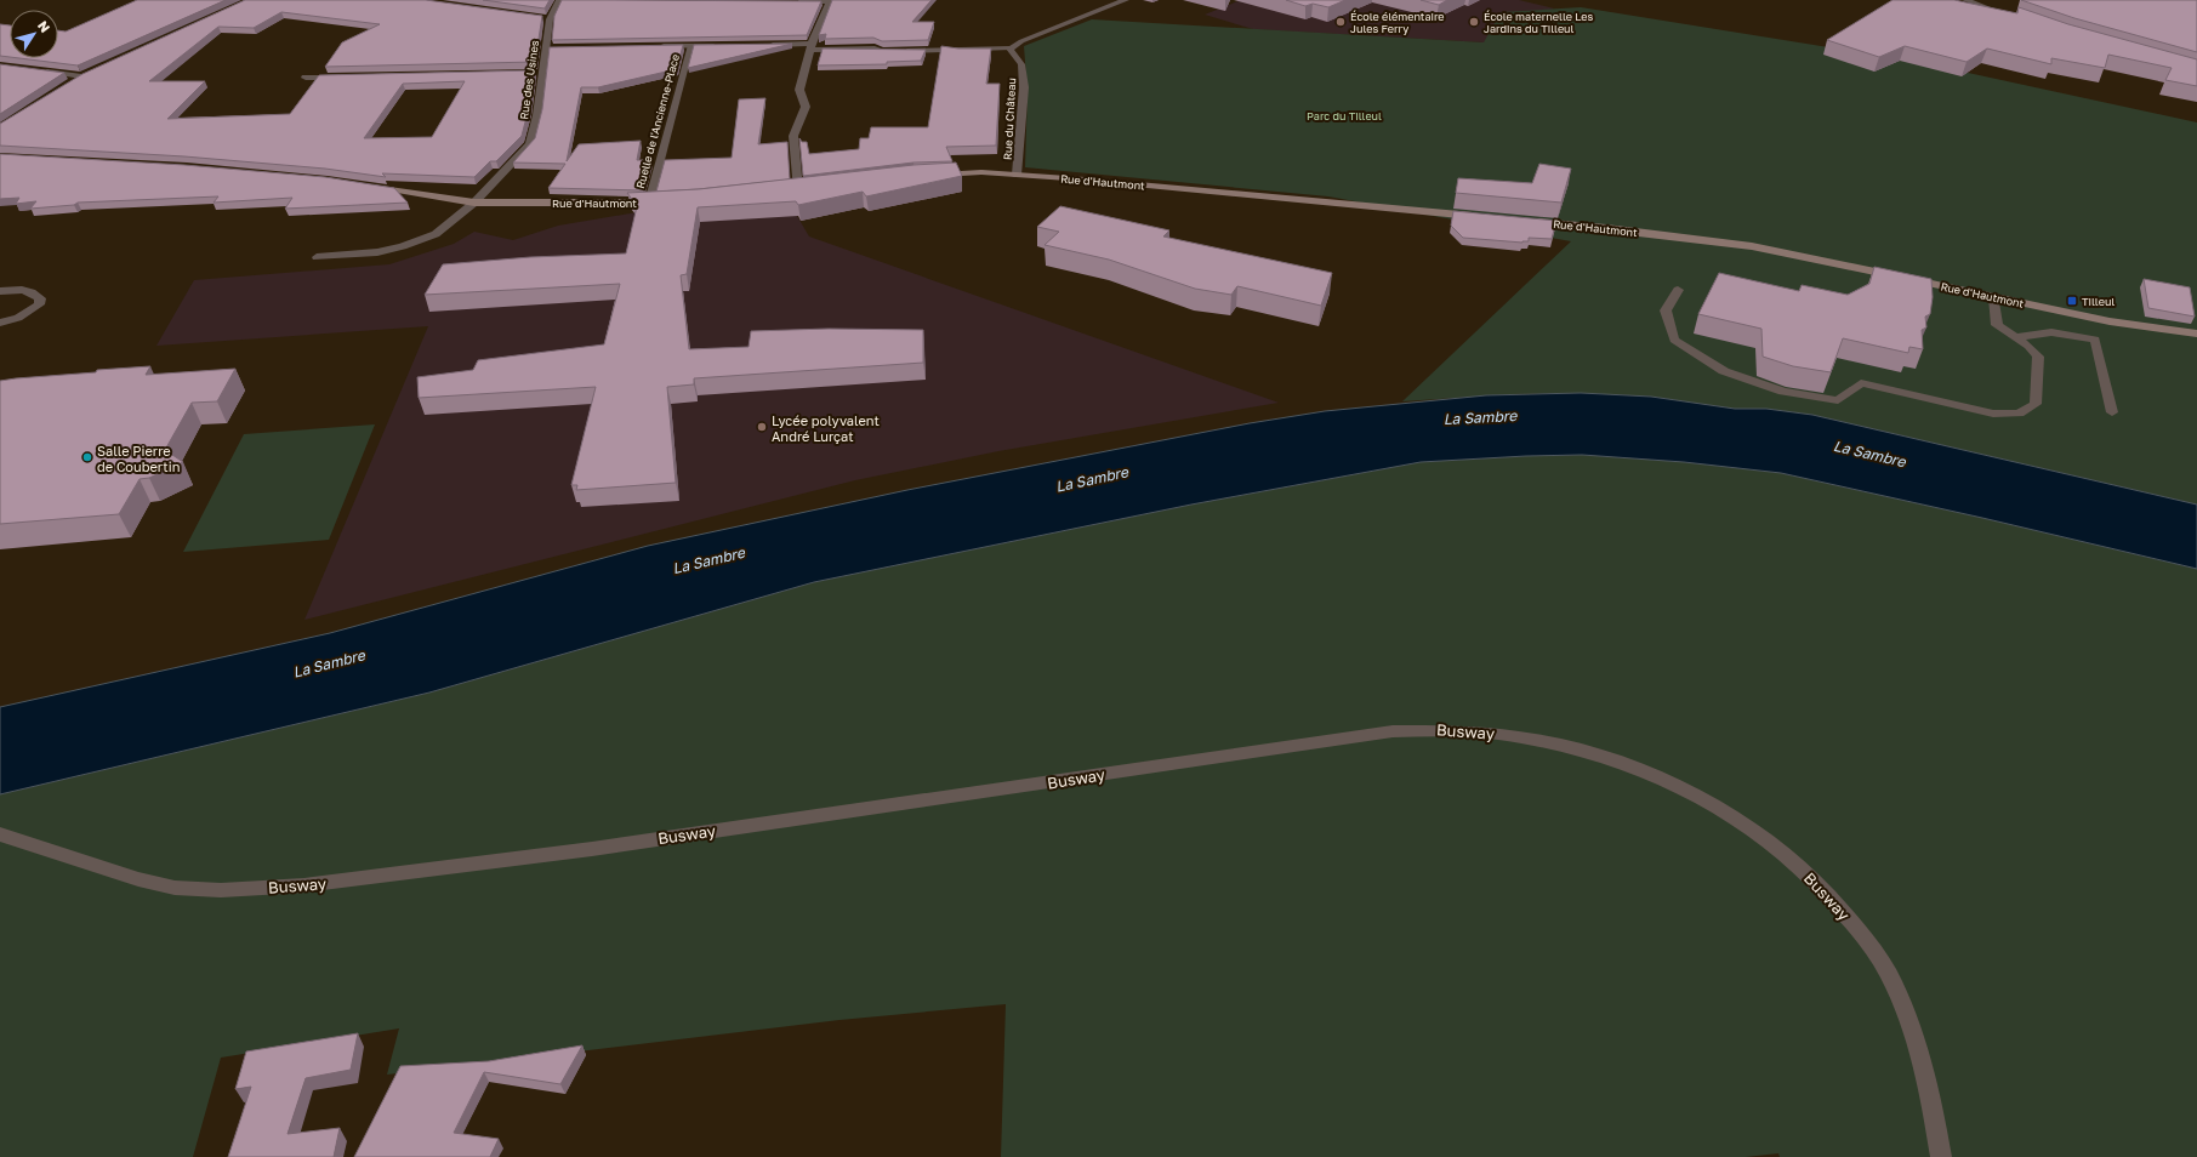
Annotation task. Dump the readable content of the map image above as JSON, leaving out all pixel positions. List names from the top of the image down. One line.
{"streets":{"street":["Rue des Usines","Rue du Château","Ruelle de l'Ancienne-Place","Rue d'Hautmont","Busway"]},"crossings":[["Rue des Usines","Rue d'Hautmont"],["Rue du Château","Rue d'Hautmont"],["Ruelle de l'Ancienne-Place","Rue d'Hautmont"]],"water":["La Sambre"],"parks":["Parc du Tilleul"],"places":{"other":["École élémentaire Jules Ferry","École maternelle Les Jardins du Tilleul","Lycée polyvalent André Lurçat","Salle Pierre de Coubertin"],"transit":["Tilleul"]},"north":"top right"}
